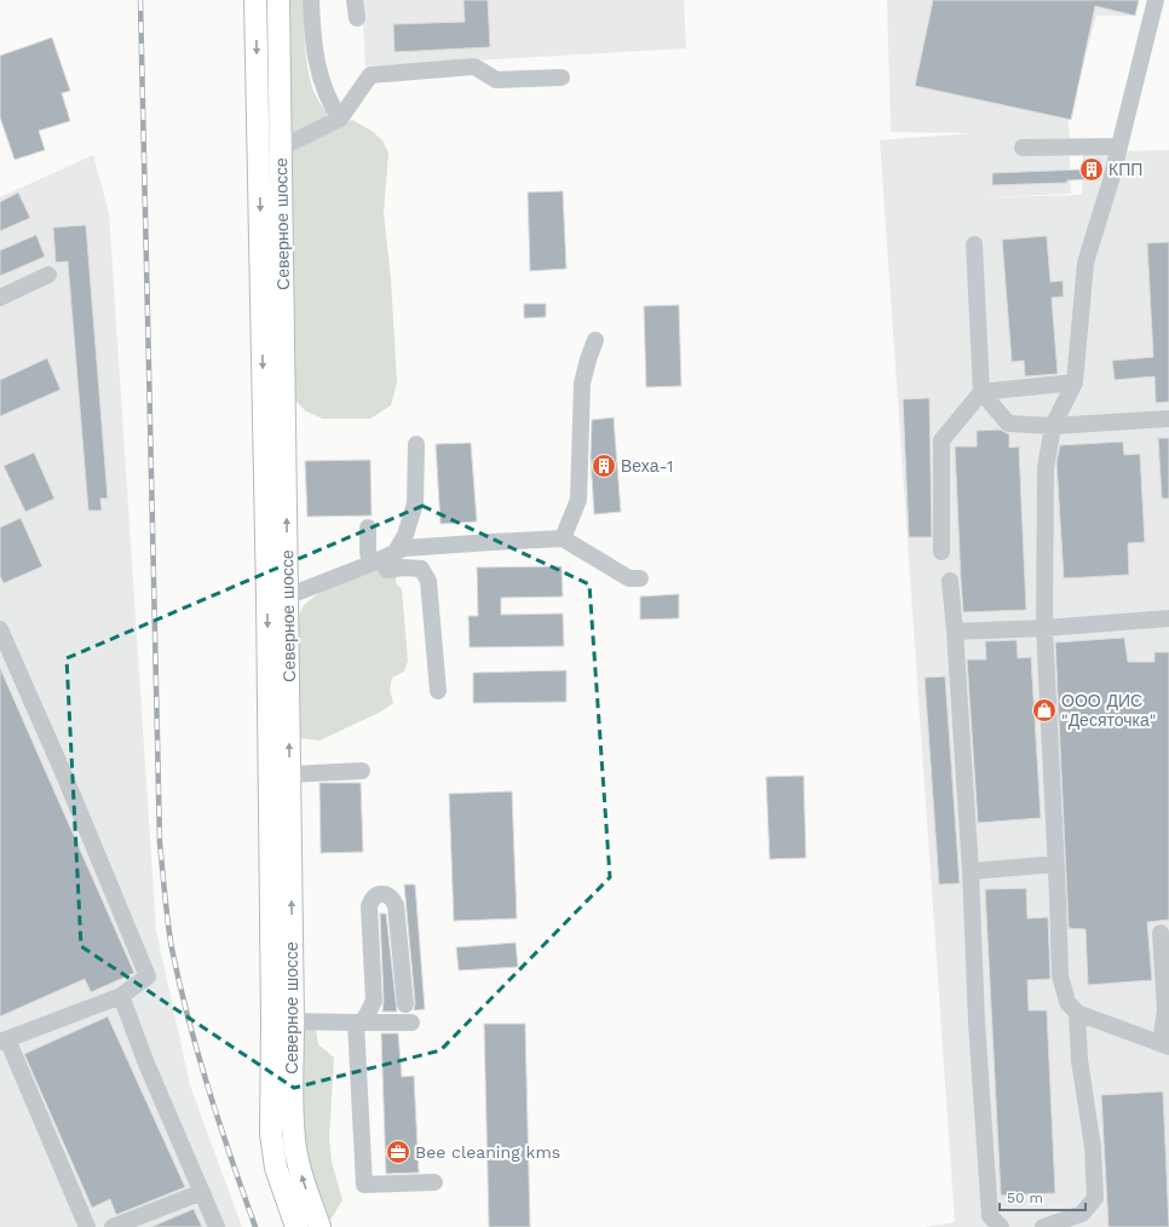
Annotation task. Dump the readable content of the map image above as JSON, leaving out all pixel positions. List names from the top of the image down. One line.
{"streets":{"main road":["Северное шоссе"]},"places":{"building":["КПП","Веха-1"],"shop":["ООО ДИС \"Десяточка\""],"office":["Bee cleaning kms"]},"scale_bar":"50 m"}
